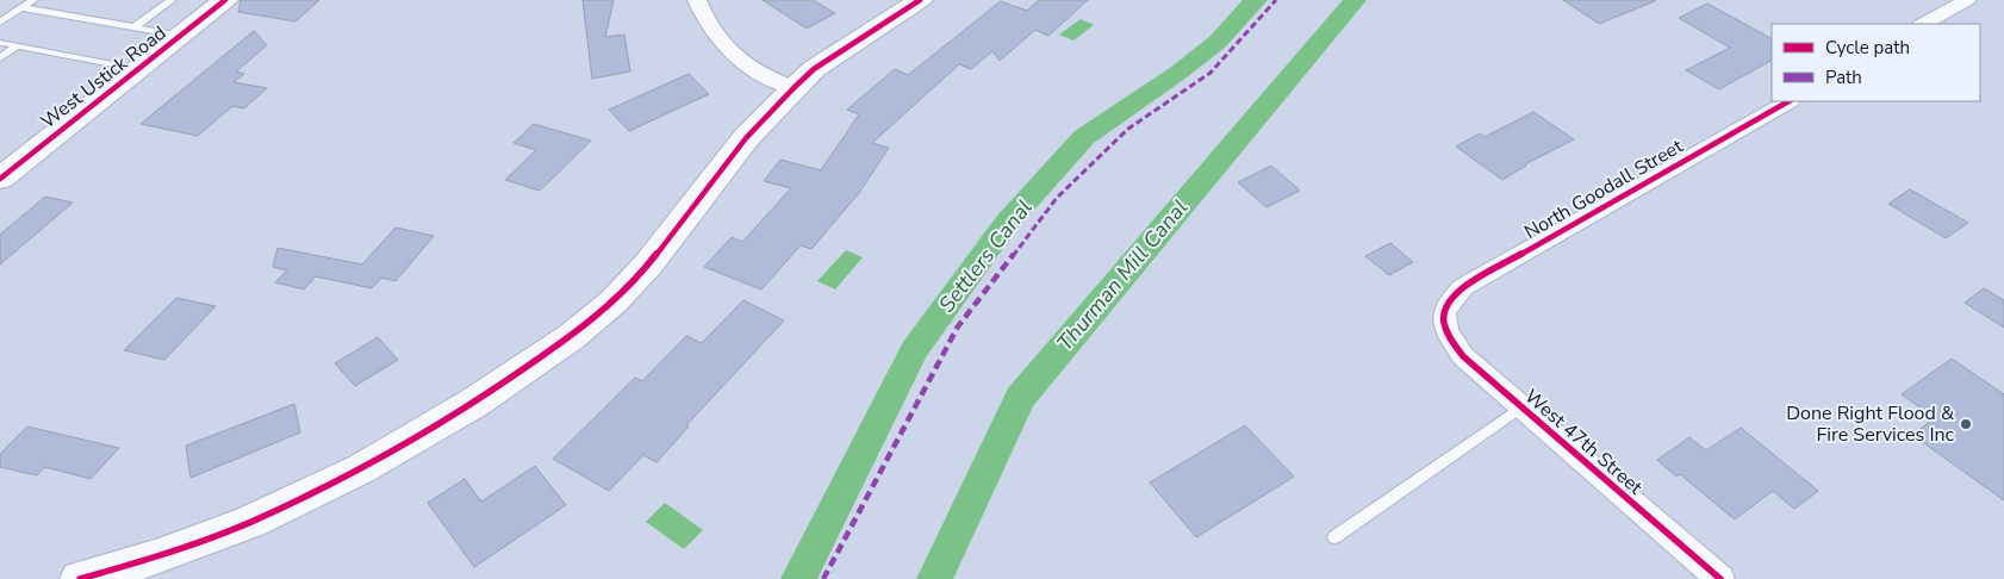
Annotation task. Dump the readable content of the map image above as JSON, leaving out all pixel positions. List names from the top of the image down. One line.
{"streets":{"street":["West Ustick Road","North Goodall Street","West 47th Street"]},"crossings":[["North Goodall Street","West 47th Street"]],"water":["Settlers Canal","Thurman Mill Canal"],"places":["Done Right Flood & Fire Services Inc"],"legend":["Cycle path","Path"]}
